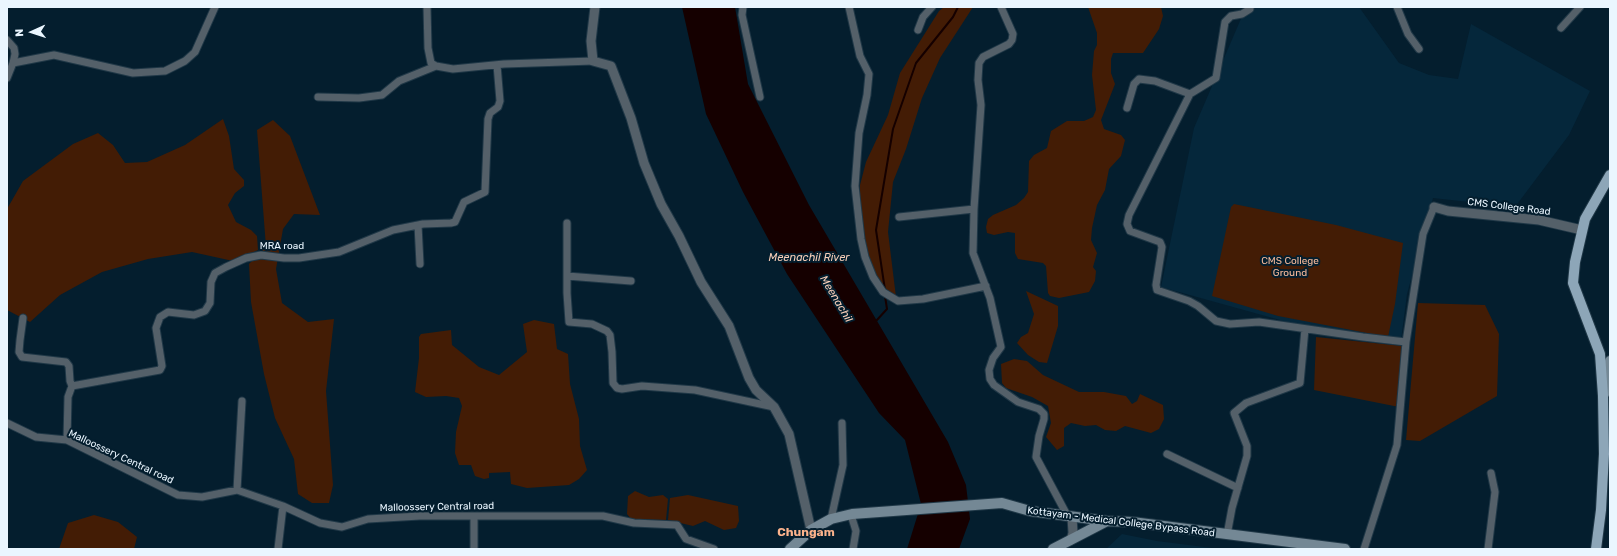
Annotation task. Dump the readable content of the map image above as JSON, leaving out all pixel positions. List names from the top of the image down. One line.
{"streets":{"main road":["Kottayam - Medical College Bypass Road"],"street":["CMS College Road","MRA road","Malloossery Central road"]},"districts":["Chungam"],"water":["Meenachil River","Meenachil"],"parks":["CMS College Ground"],"north":"left"}
